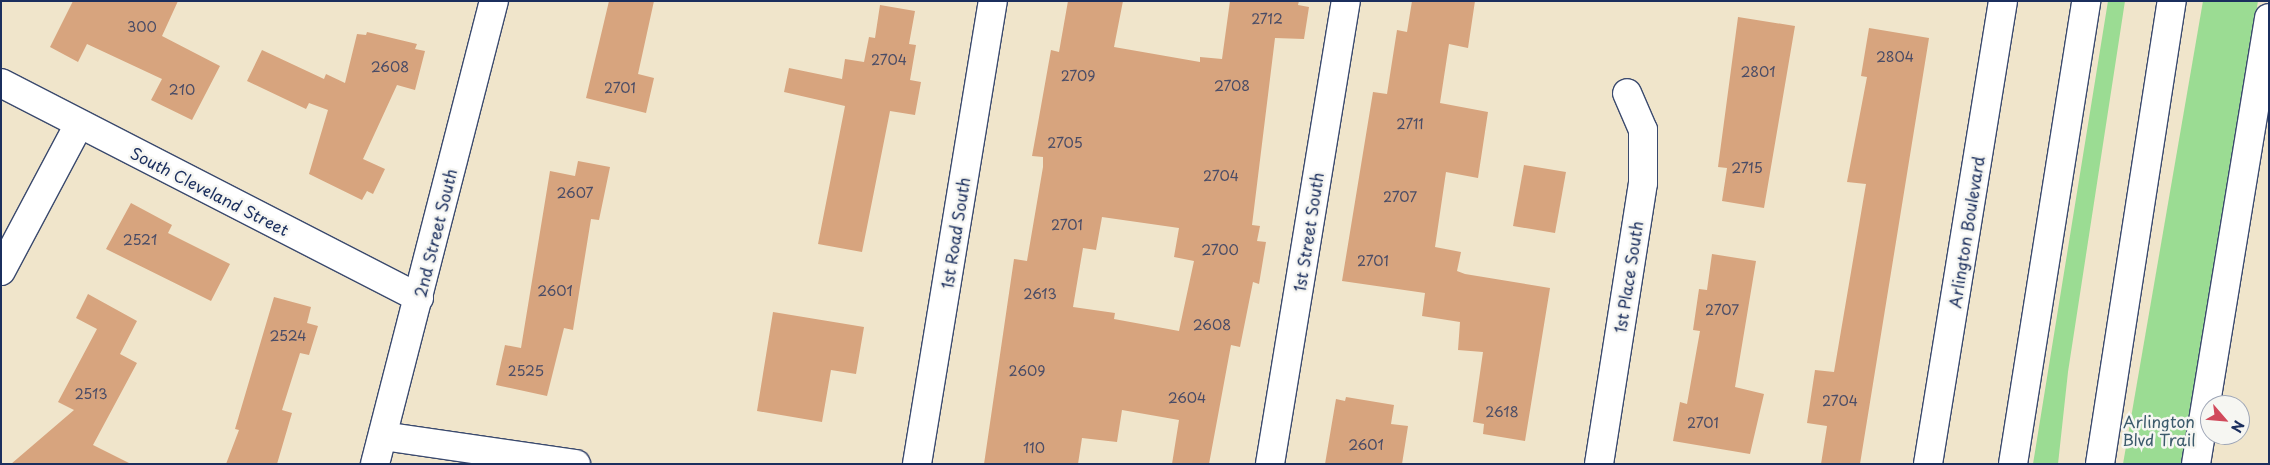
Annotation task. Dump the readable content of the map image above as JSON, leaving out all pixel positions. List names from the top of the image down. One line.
{"streets":{"main road":["South Cleveland Street","1st Street South","Arlington Boulevard","2nd Street South","1st Road South","1st Place South"]},"crossings":[["South Cleveland Street","2nd Street South"]],"parks":["Arlington Blvd Trail"],"house_numbers":["2712","300","2804","2704","2608","2801","2709","2708","2701","210","2711","2705","2715","2704","2607","2707","2701","2521","2700","2701","2601","2613","2707","2608","2524","2525","2609","2513","2604","2704","2618","2701","2601","110"],"north":"bottom right"}
